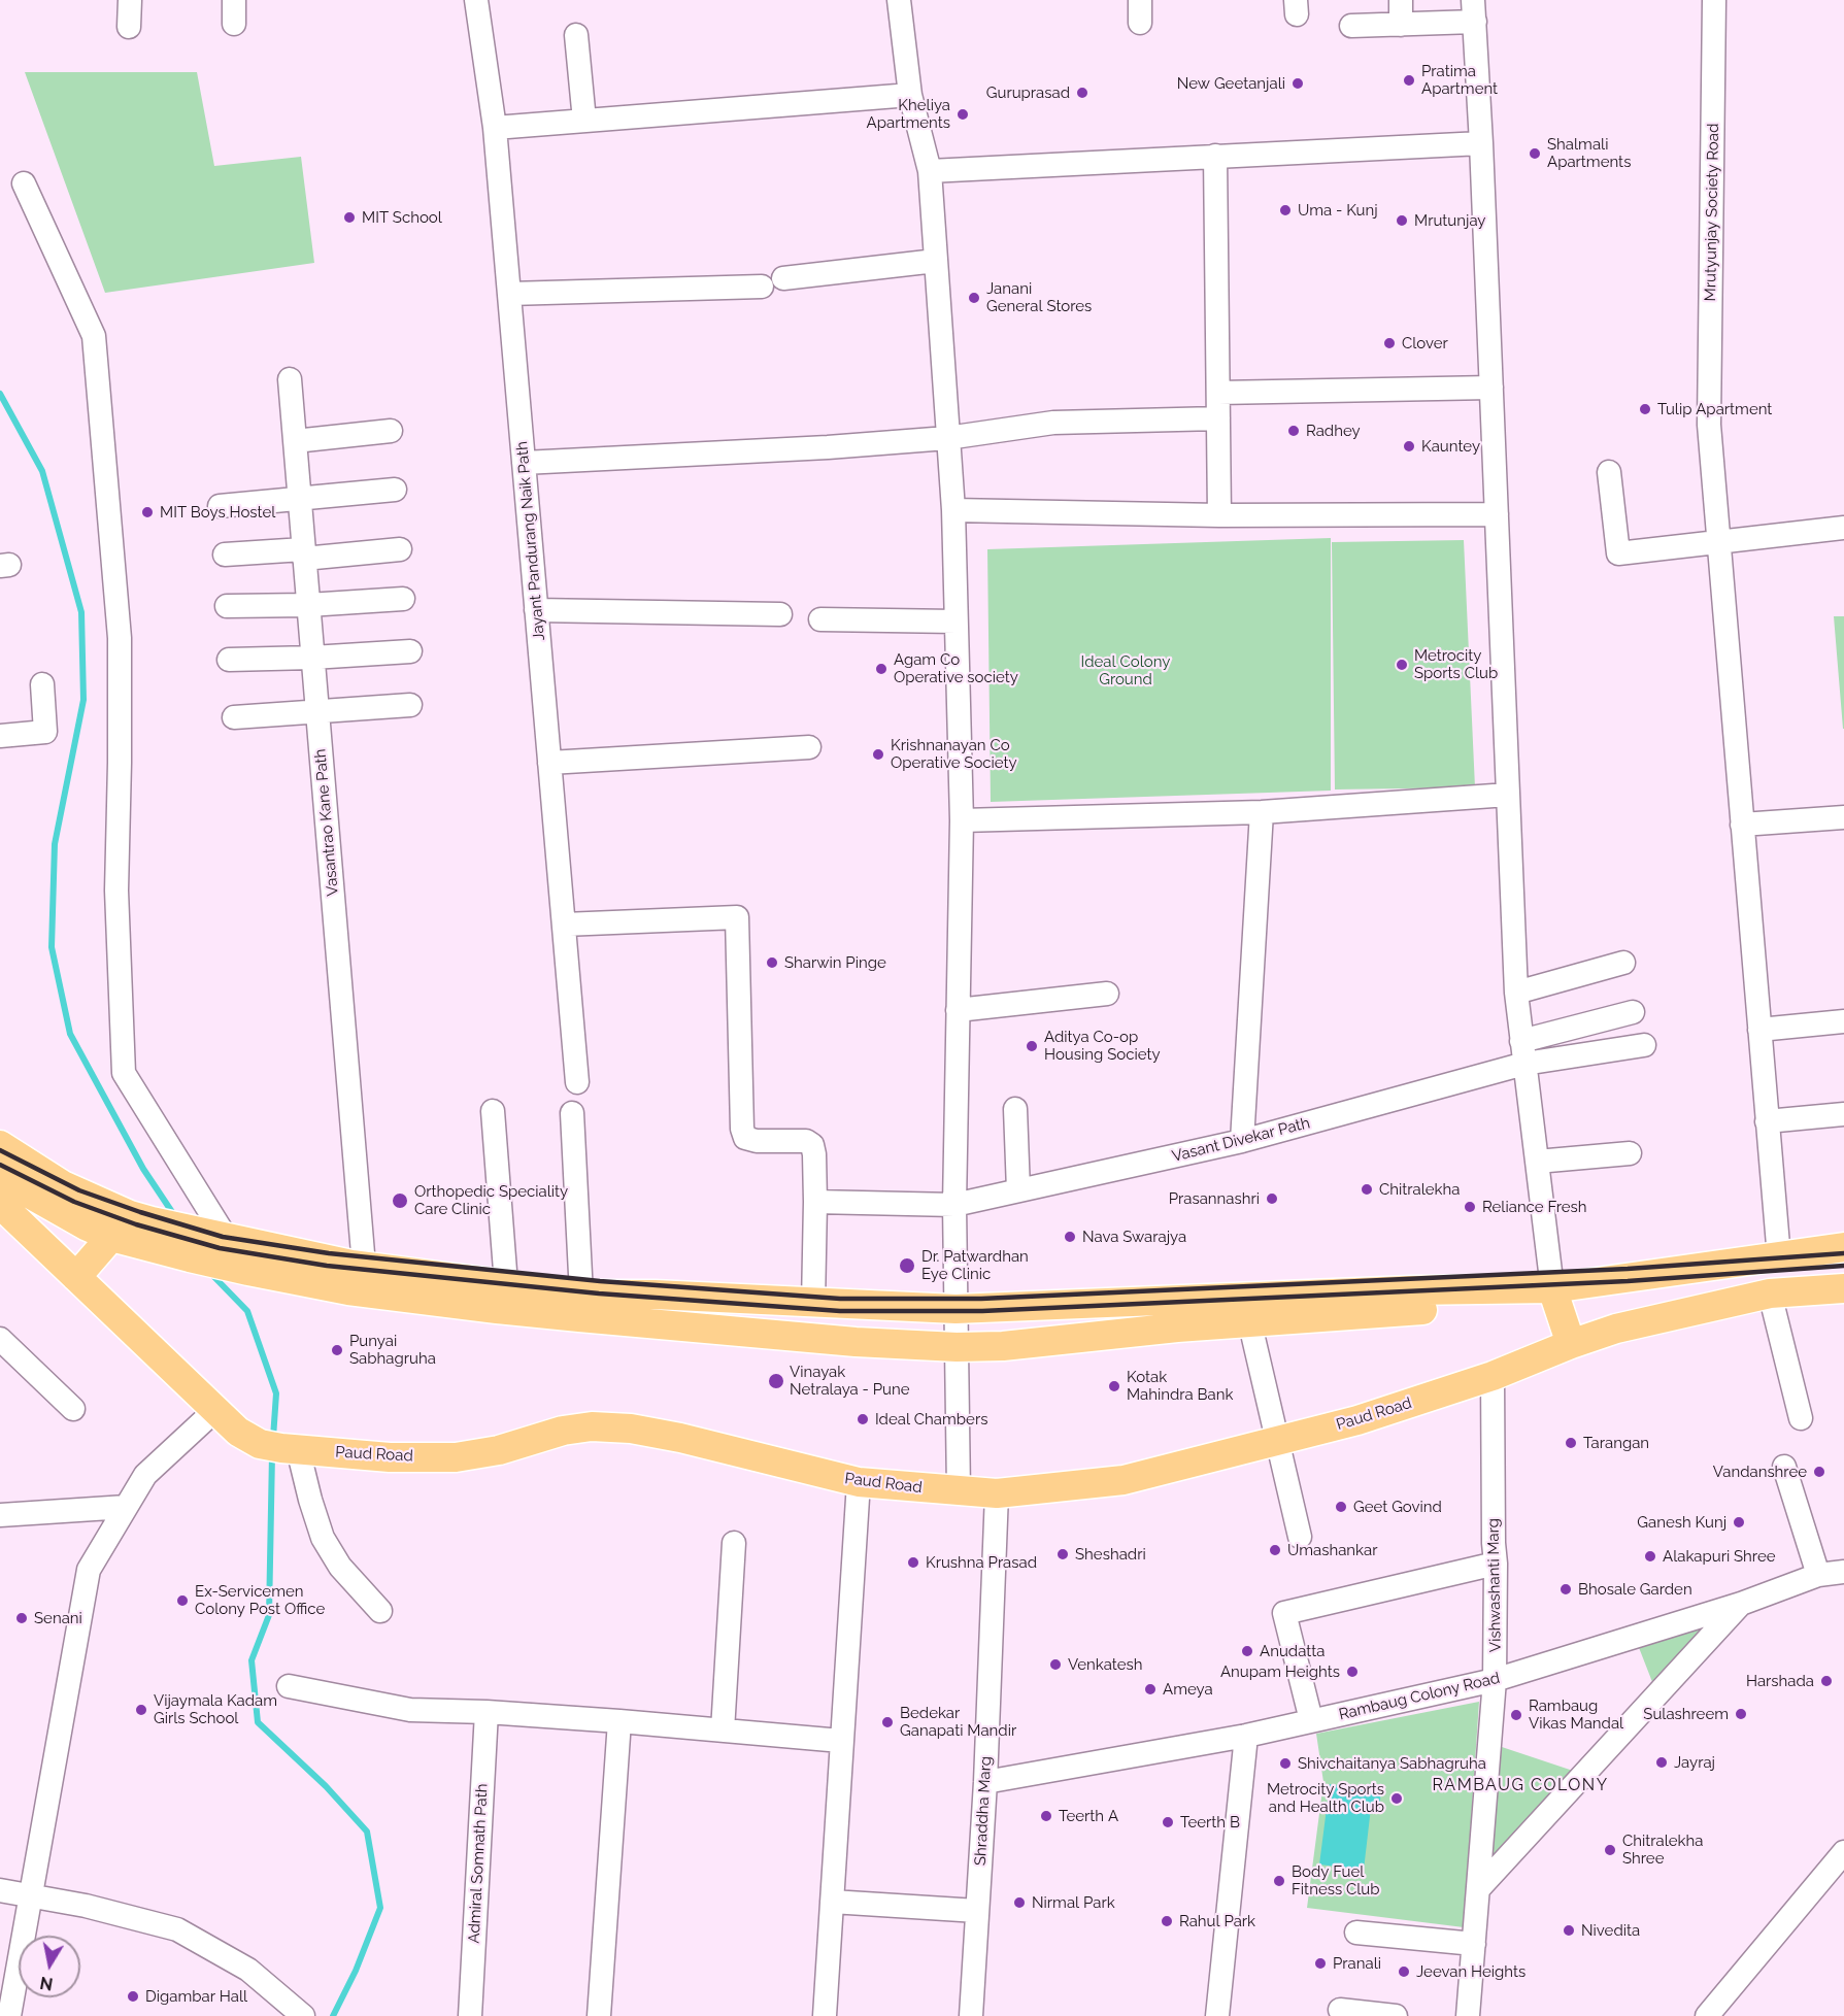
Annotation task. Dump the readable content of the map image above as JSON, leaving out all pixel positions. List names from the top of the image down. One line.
{"streets":{"main road":["Paud Road"],"street":["Mrutyunjay Society Road","Jayant Pandurang Naik Path","Vasantrao Kane Path","Vasant Divekar Path","Vishwashanti Marg","Rambaug Colony Road","Shraddha Marg","Admiral Somnath Path"]},"crossings":[["Paud Road","Vishwashanti Marg"],["Paud Road","Shraddha Marg"],["Vishwashanti Marg","Rambaug Colony Road"],["Rambaug Colony Road","Shraddha Marg"]],"districts":["RAMBAUG COLONY"],"parks":["Ideal Colony Ground"],"places":["Pratima Apartment","New Geetanjali","Guruprasad","Kheliya Apartments","Shalmali Apartments","Uma - Kunj","MIT School","Mrutunjay","Janani General Stores","Clover","Tulip Apartment","Radhey","Kauntey","MIT Boys Hostel","Metrocity Sports Club","Agam Co Operative society","Krishnanayan Co Operative Society","Sharwin Pinge","Aditya Co-op Housing Society","Chitralekha","Prasannashri","Orthopedic Speciality Care Clinic","Reliance Fresh","Nava Swarajya","Dr. Patwardhan Eye Clinic","Punyai Sabhagruha","Vinayak Netralaya - Pune","Kotak Mahindra Bank","Ideal Chambers","Tarangan","Vandanshree","Geet Govind","Ganesh Kunj","Umashankar","Sheshadri","Alakapuri Shree","Krushna Prasad","Bhosale Garden","Ex-Servicemen Colony Post Office","Senani","Anudatta","Venkatesh","Anupam Heights","Harshada","Ameya","Vijaymala Kadam Girls School","Sulashreem","Rambaug Vikas Mandal","Bedekar Ganapati Mandir","Jayraj","Shivchaitanya Sabhagruha","Metrocity Sports and Health Club","Teerth A","Teerth B","Chitralekha Shree","Body Fuel Fitness Club","Nirmal Park","Rahul Park","Nivedita","Pranali","Jeevan Heights","Digambar Hall"],"north":"bottom"}
